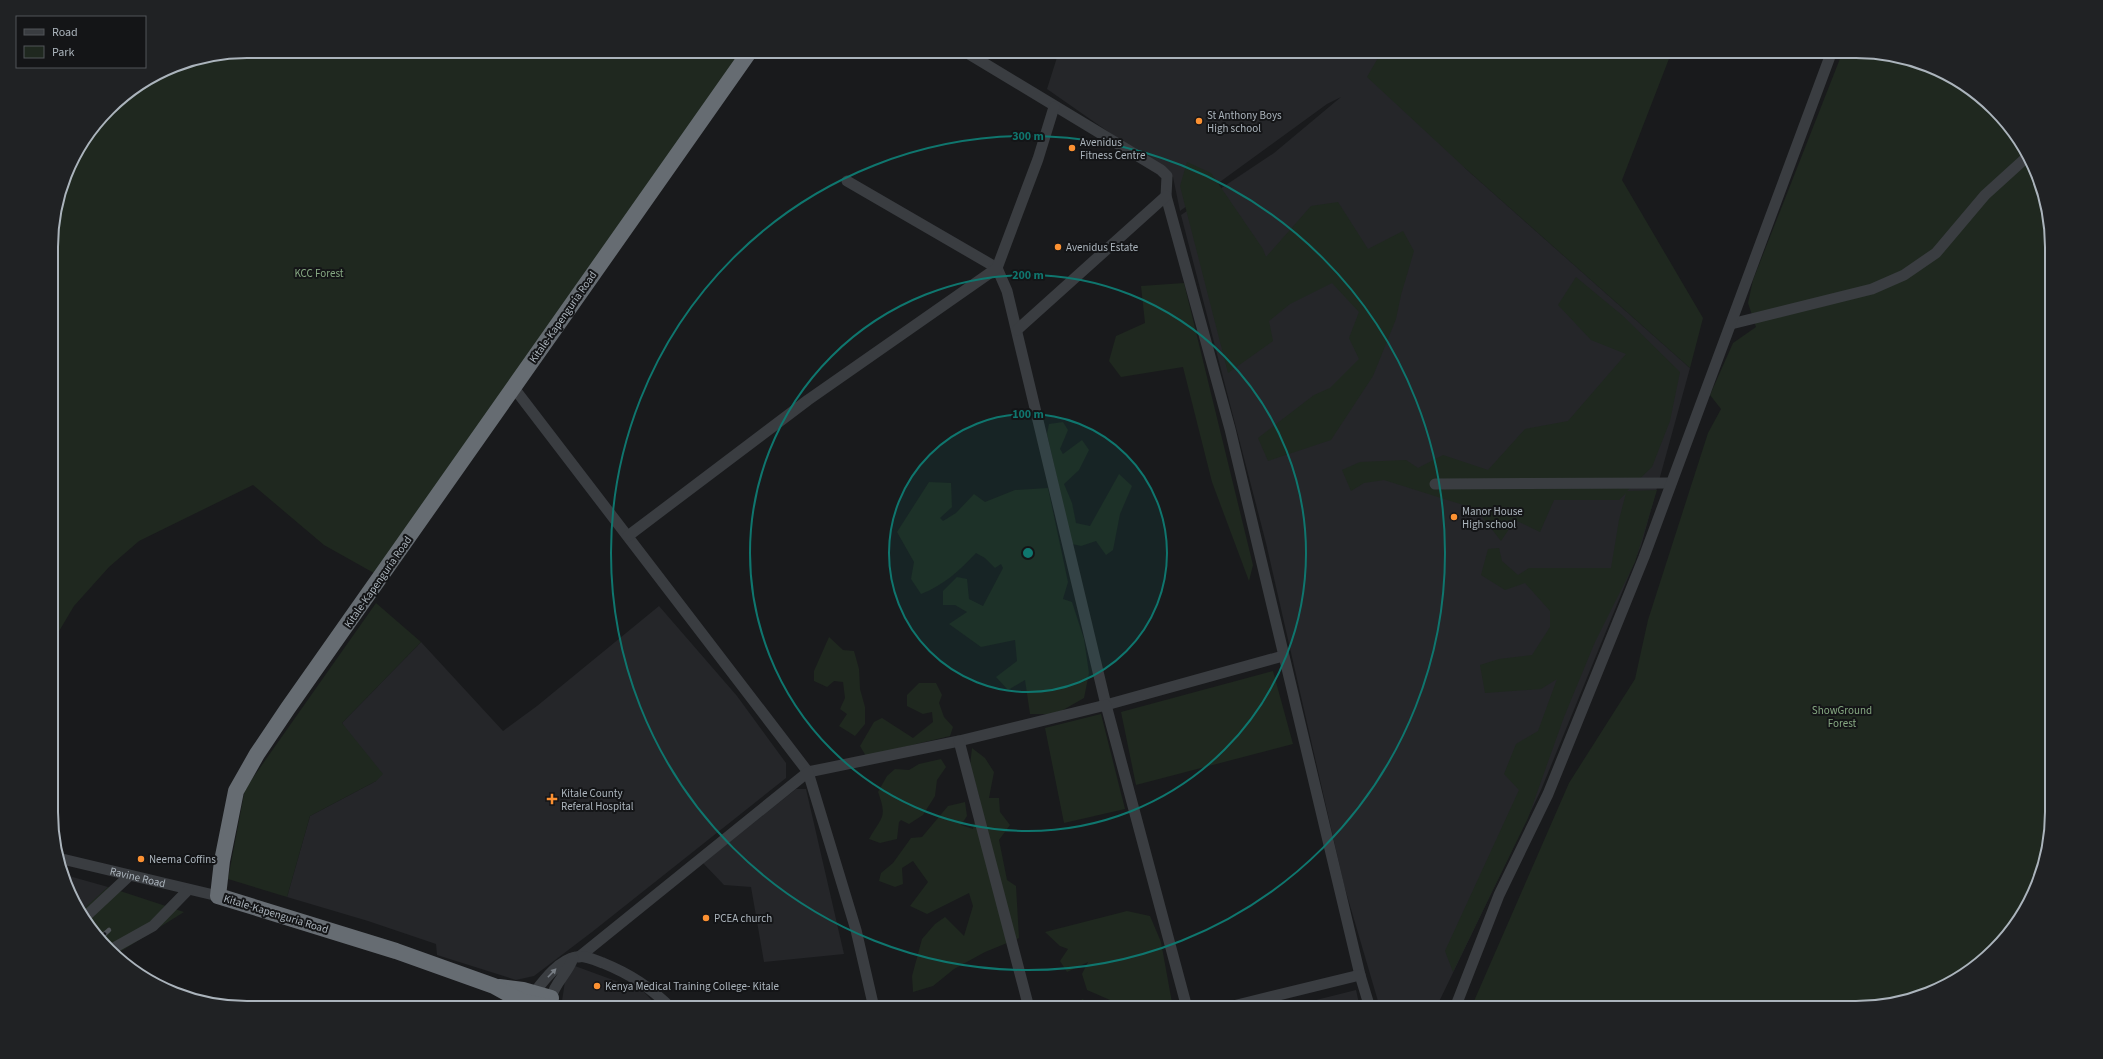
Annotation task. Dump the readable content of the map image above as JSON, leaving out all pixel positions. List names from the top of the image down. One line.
{"streets":{"highway":["Kitale-Kapenguria Road"],"street":["Ravine Road"]},"crossings":[["Kitale-Kapenguria Road","Ravine Road"]],"parks":["KCC Forest","ShowGround Forest"],"places":{"other":["St Anthony Boys High school","Avenidus Fitness Centre","Avenidus Estate","Manor House High school","Neema Coffins","PCEA church","Kenya Medical Training College- Kitale"],"health":["Kitale County Referal Hospital"]},"legend":["Road","Park"],"rings":["300 m","200 m","100 m"]}
